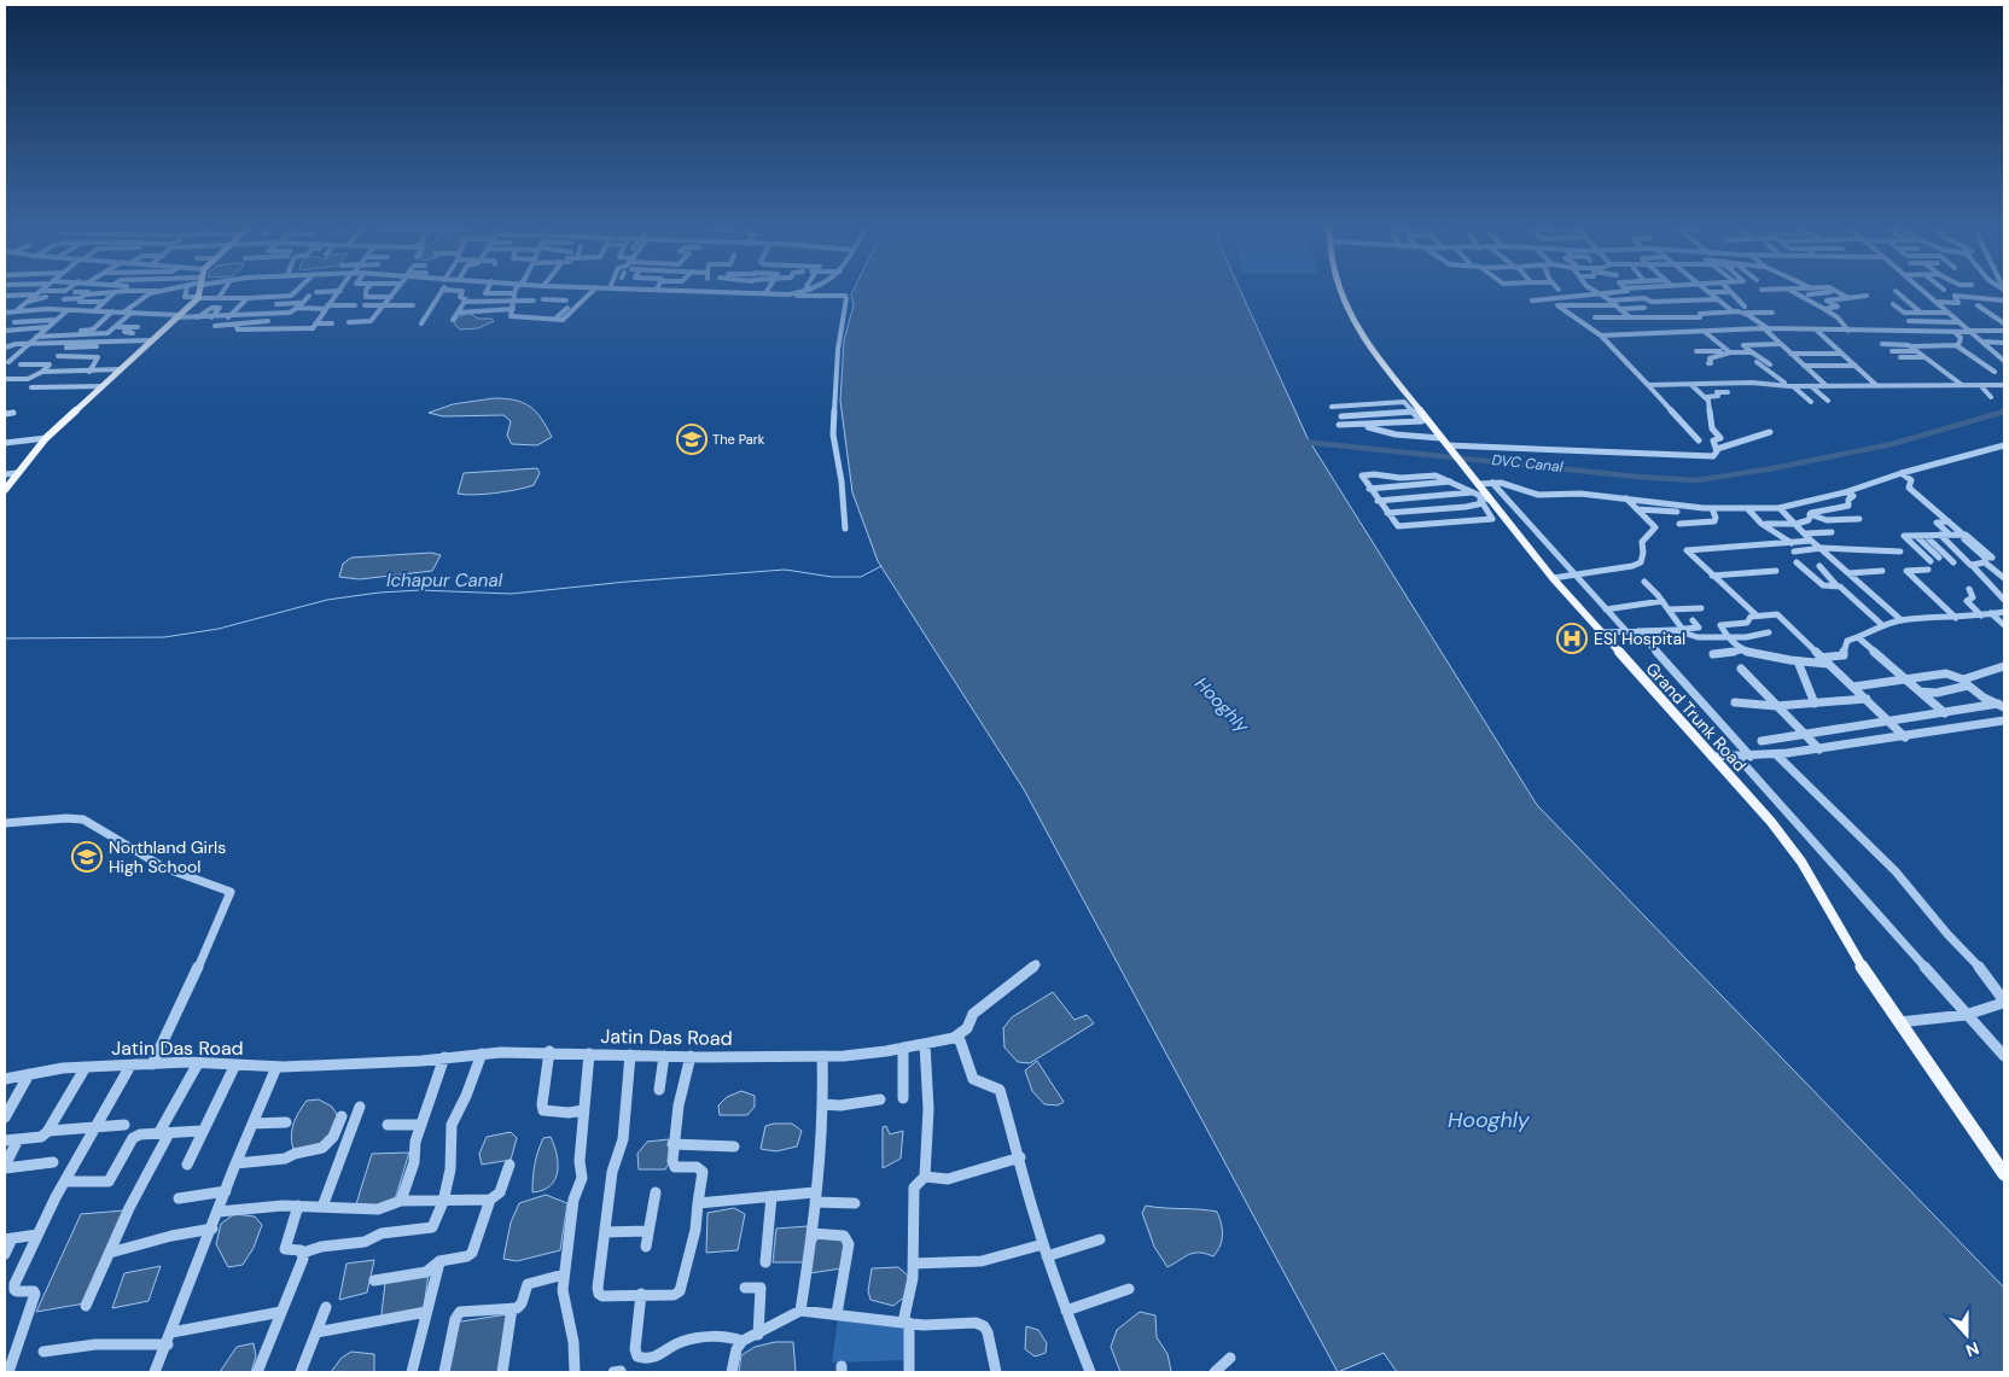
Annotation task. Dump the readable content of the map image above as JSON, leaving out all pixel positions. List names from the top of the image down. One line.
{"streets":{"main road":["Grand Trunk Road"],"street":["Jatin Das Road"]},"water":["DVC Canal","Ichapur Canal","Hooghly"],"places":{"school or university":["The Park","Northland Girls High School"],"hospital":["ESI Hospital"]},"north":"bottom"}
